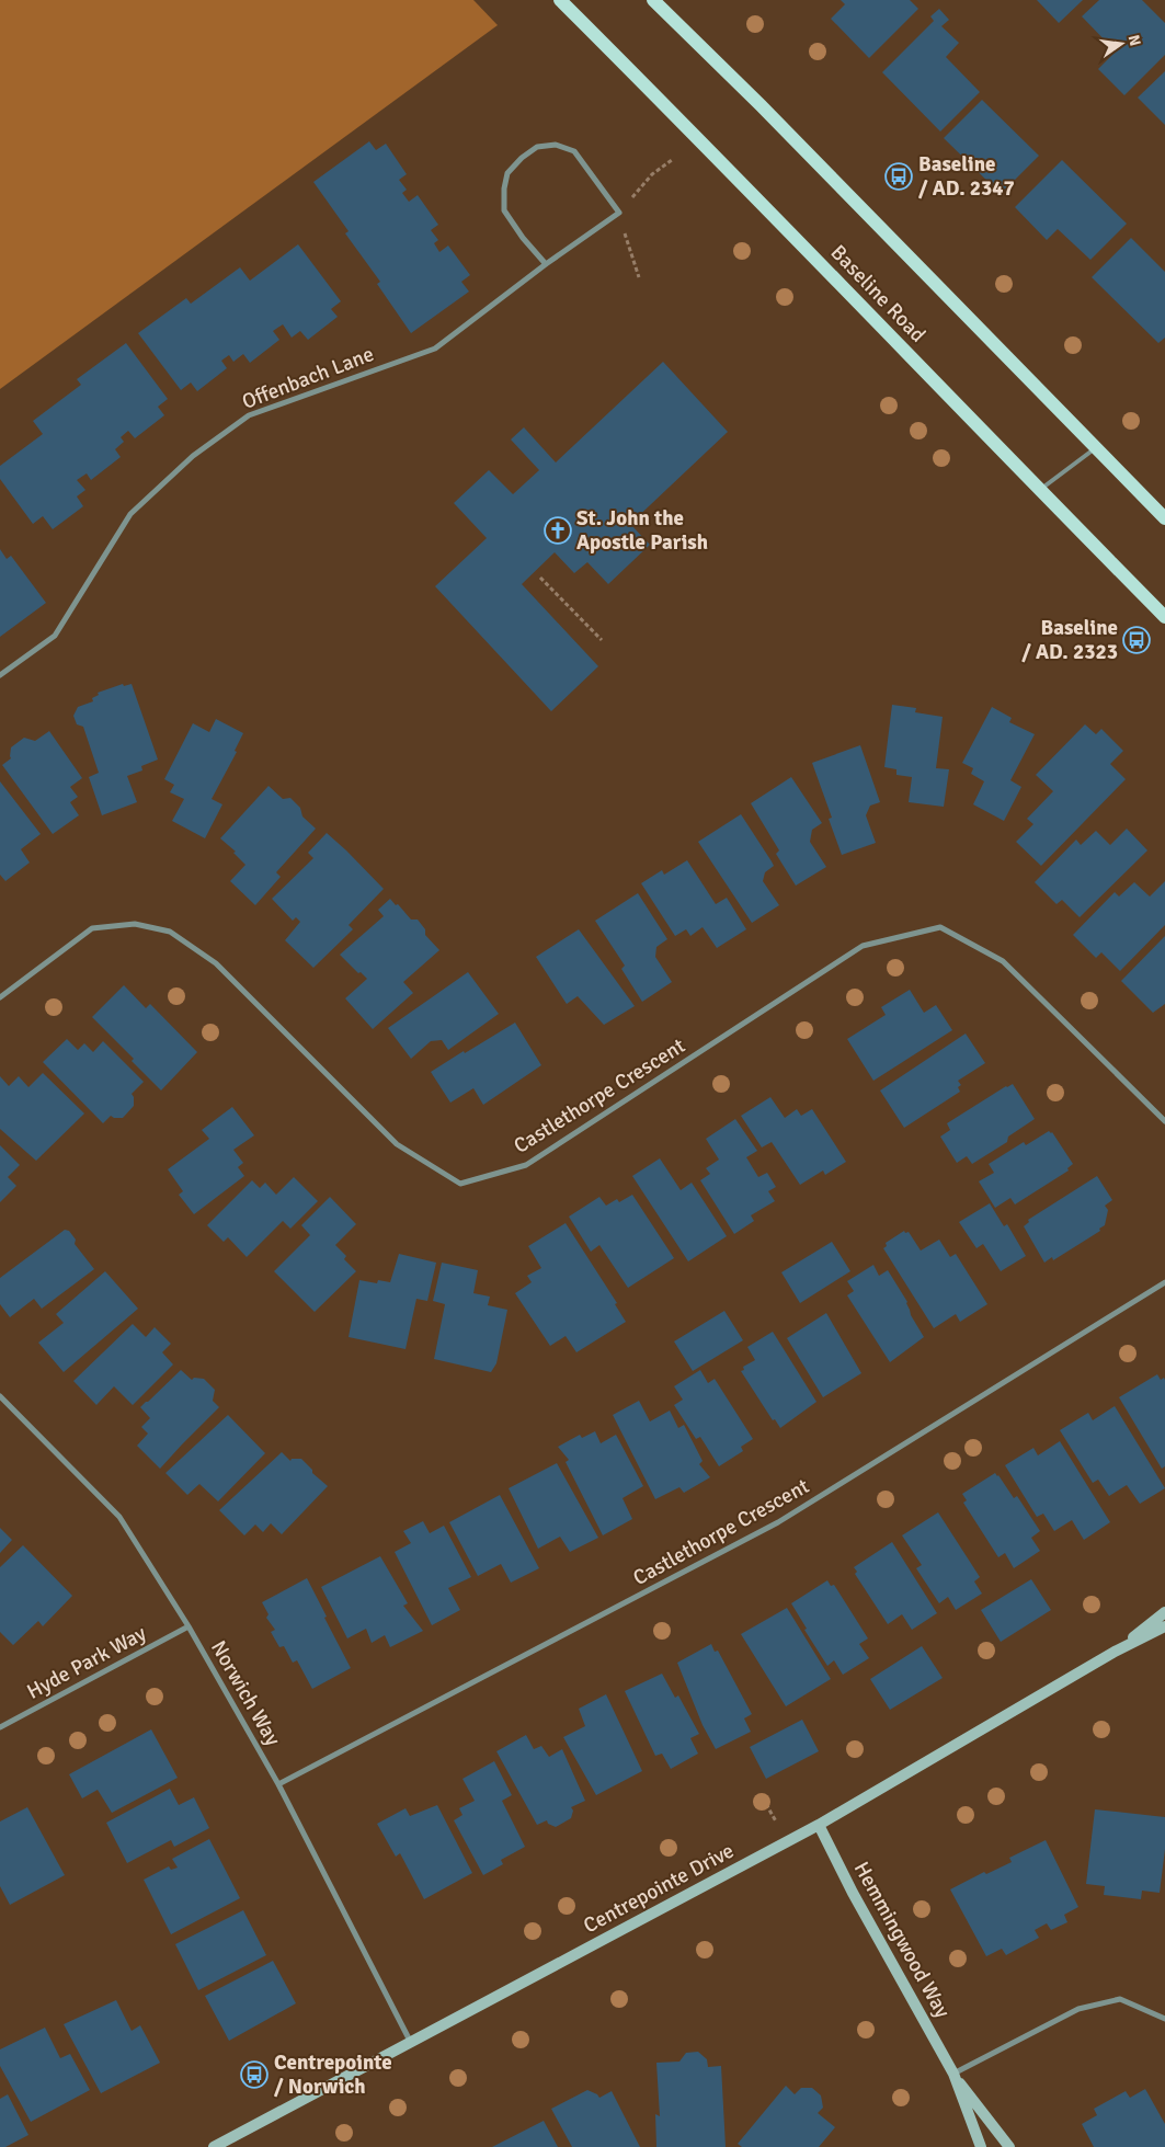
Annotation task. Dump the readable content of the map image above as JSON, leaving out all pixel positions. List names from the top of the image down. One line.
{"streets":{"main road":["Baseline Road"],"street":["Offenbach Lane","Castlethorpe Crescent","Hyde Park Way","Norwich Way","Centrepointe Drive","Hemmingwood Way"]},"crossings":[["Castlethorpe Crescent","Norwich Way"],["Hyde Park Way","Norwich Way"],["Norwich Way","Centrepointe Drive"],["Centrepointe Drive","Hemmingwood Way"]],"places":{"bus stop":["Baseline / AD. 2347","Baseline / AD. 2323","Centrepointe / Norwich"],"church":["St. John the Apostle Parish"]},"north":"right"}
